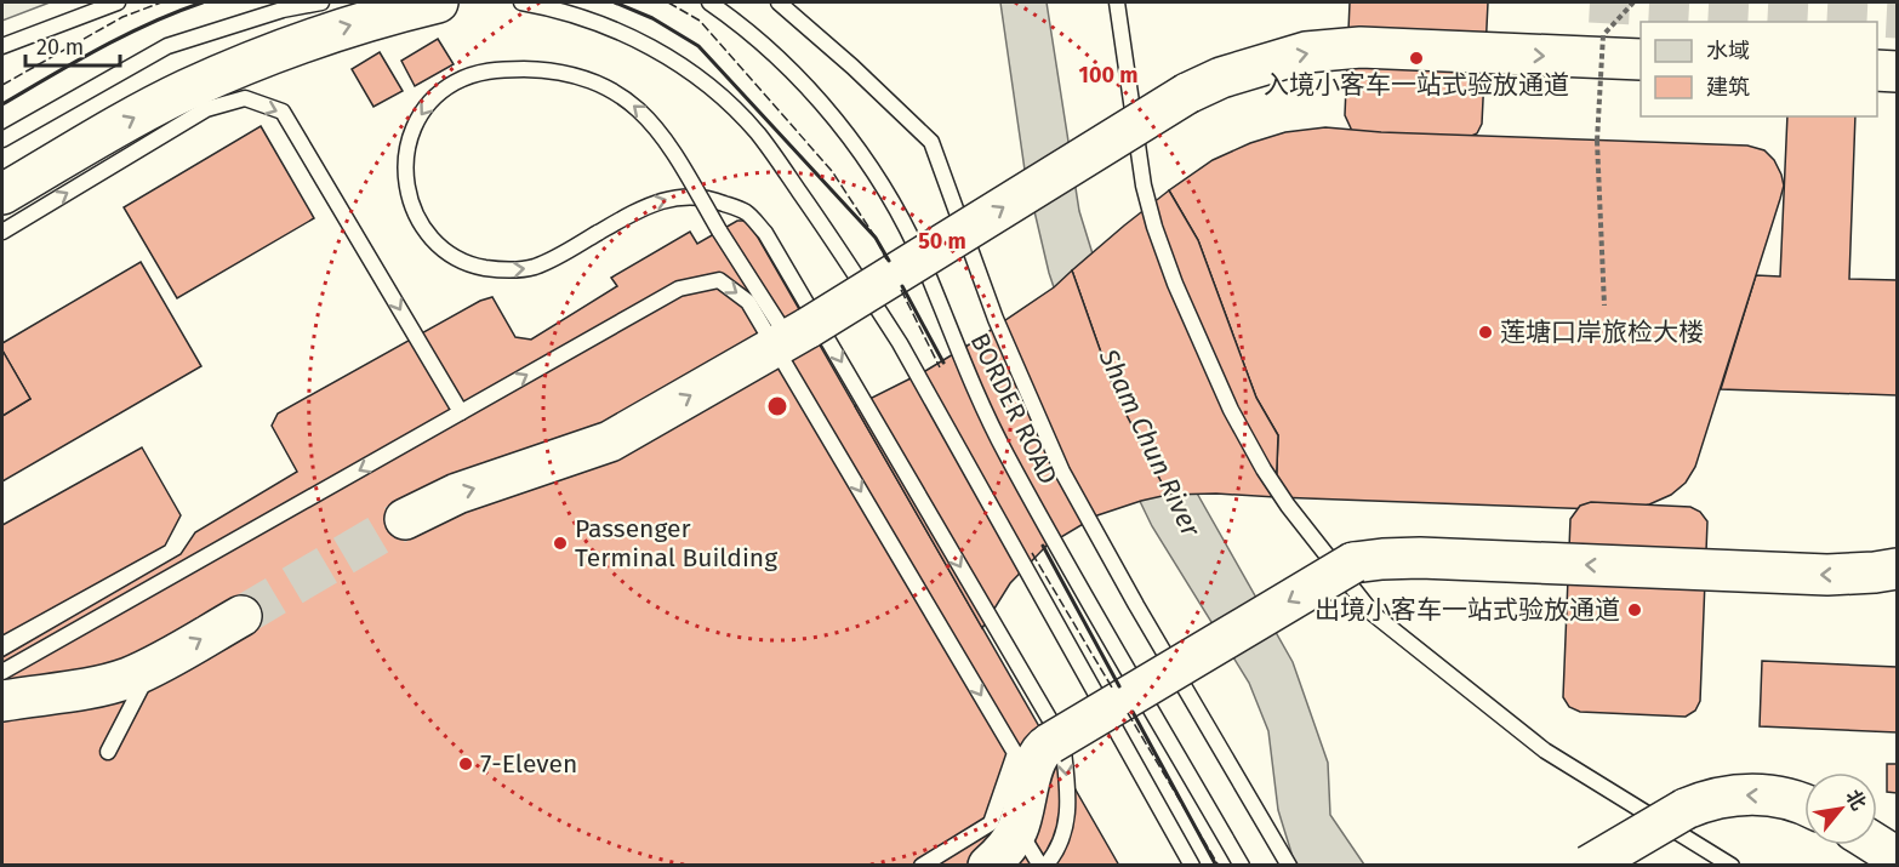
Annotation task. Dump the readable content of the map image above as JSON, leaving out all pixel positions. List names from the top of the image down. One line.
{"streets":{"lane":["BORDER ROAD"]},"water":["Sham Chun River"],"places":["入境小客车一站式验放通道","莲塘口岸旅检大楼","Passenger Terminal Building","出境小客车一站式验放通道","7-Eleven"],"legend":["水域","建筑"],"scale_bar":"20 m","north":"top right","rings":["100 m","50 m"]}
